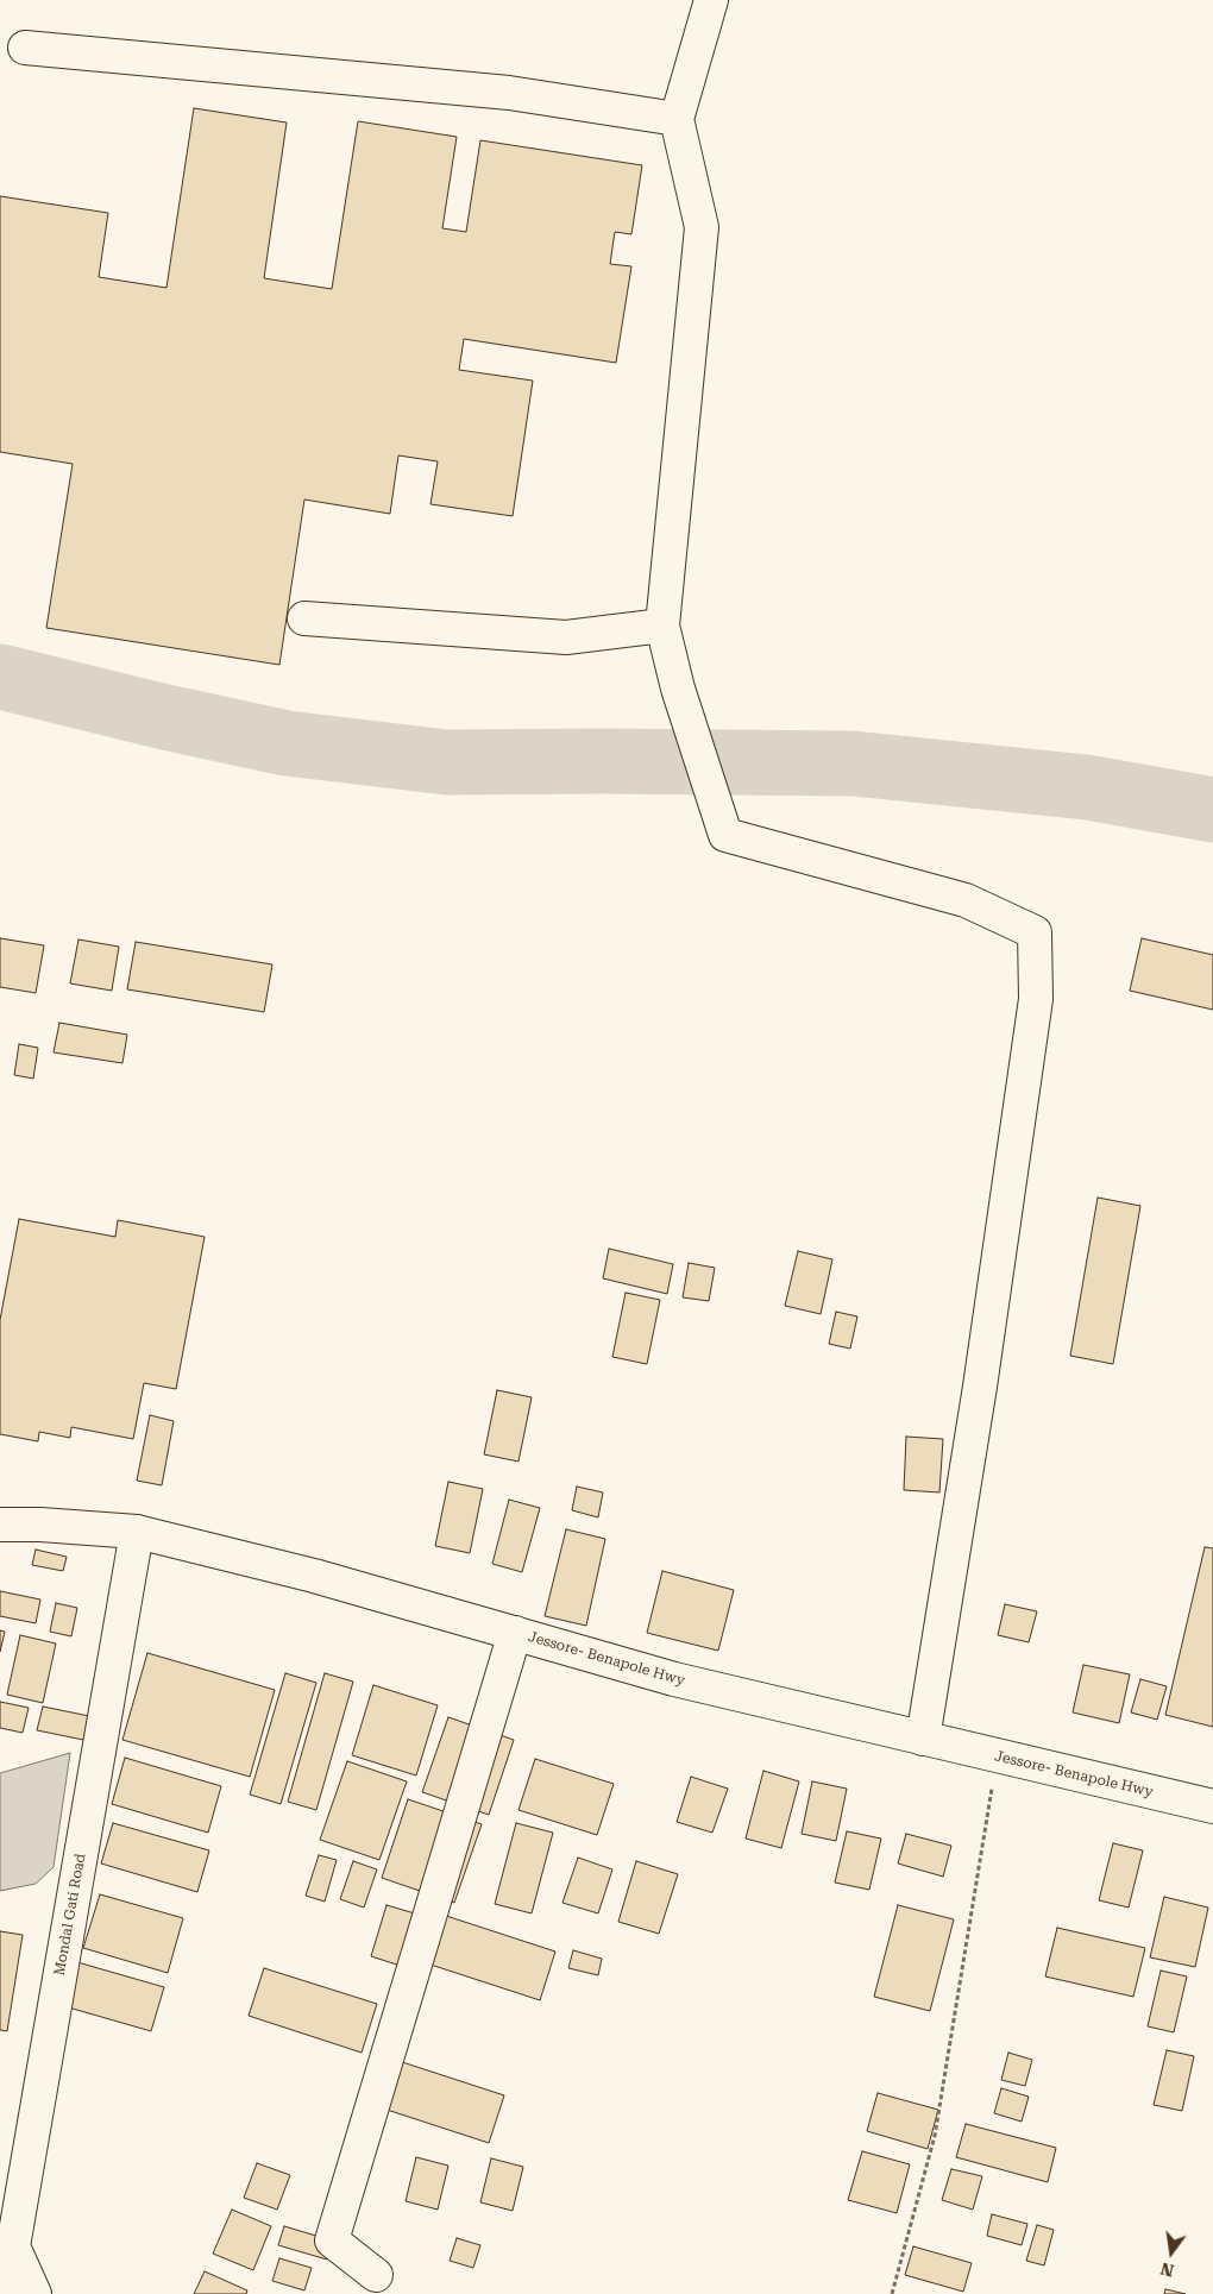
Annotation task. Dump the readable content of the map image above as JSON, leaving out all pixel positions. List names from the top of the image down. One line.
{"streets":{"main road":["Jessore- Benapole Hwy","Mondal Gati Road"]},"crossings":[["Jessore- Benapole Hwy","Mondal Gati Road"]],"north":"bottom"}
